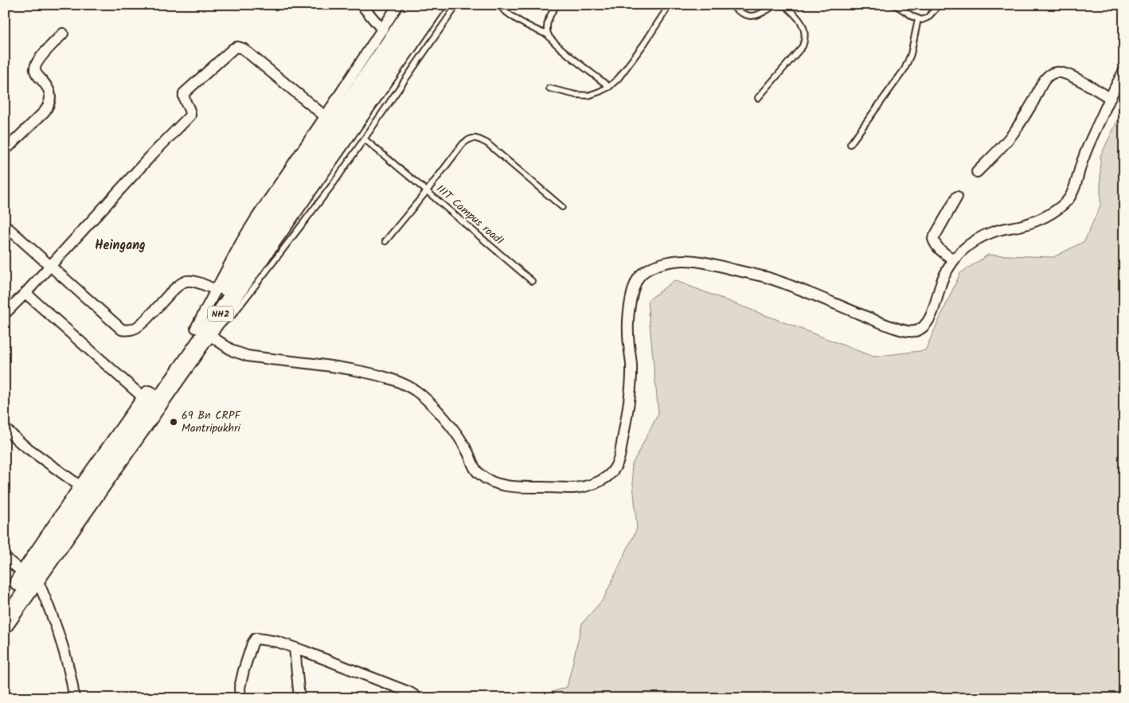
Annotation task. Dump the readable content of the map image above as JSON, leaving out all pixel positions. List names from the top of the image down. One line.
{"streets":{"highway":["NH2"],"lane":["IIIT Campus road1"]},"districts":["Heingang"],"places":["69 Bn CRPF Mantripukhri"]}
